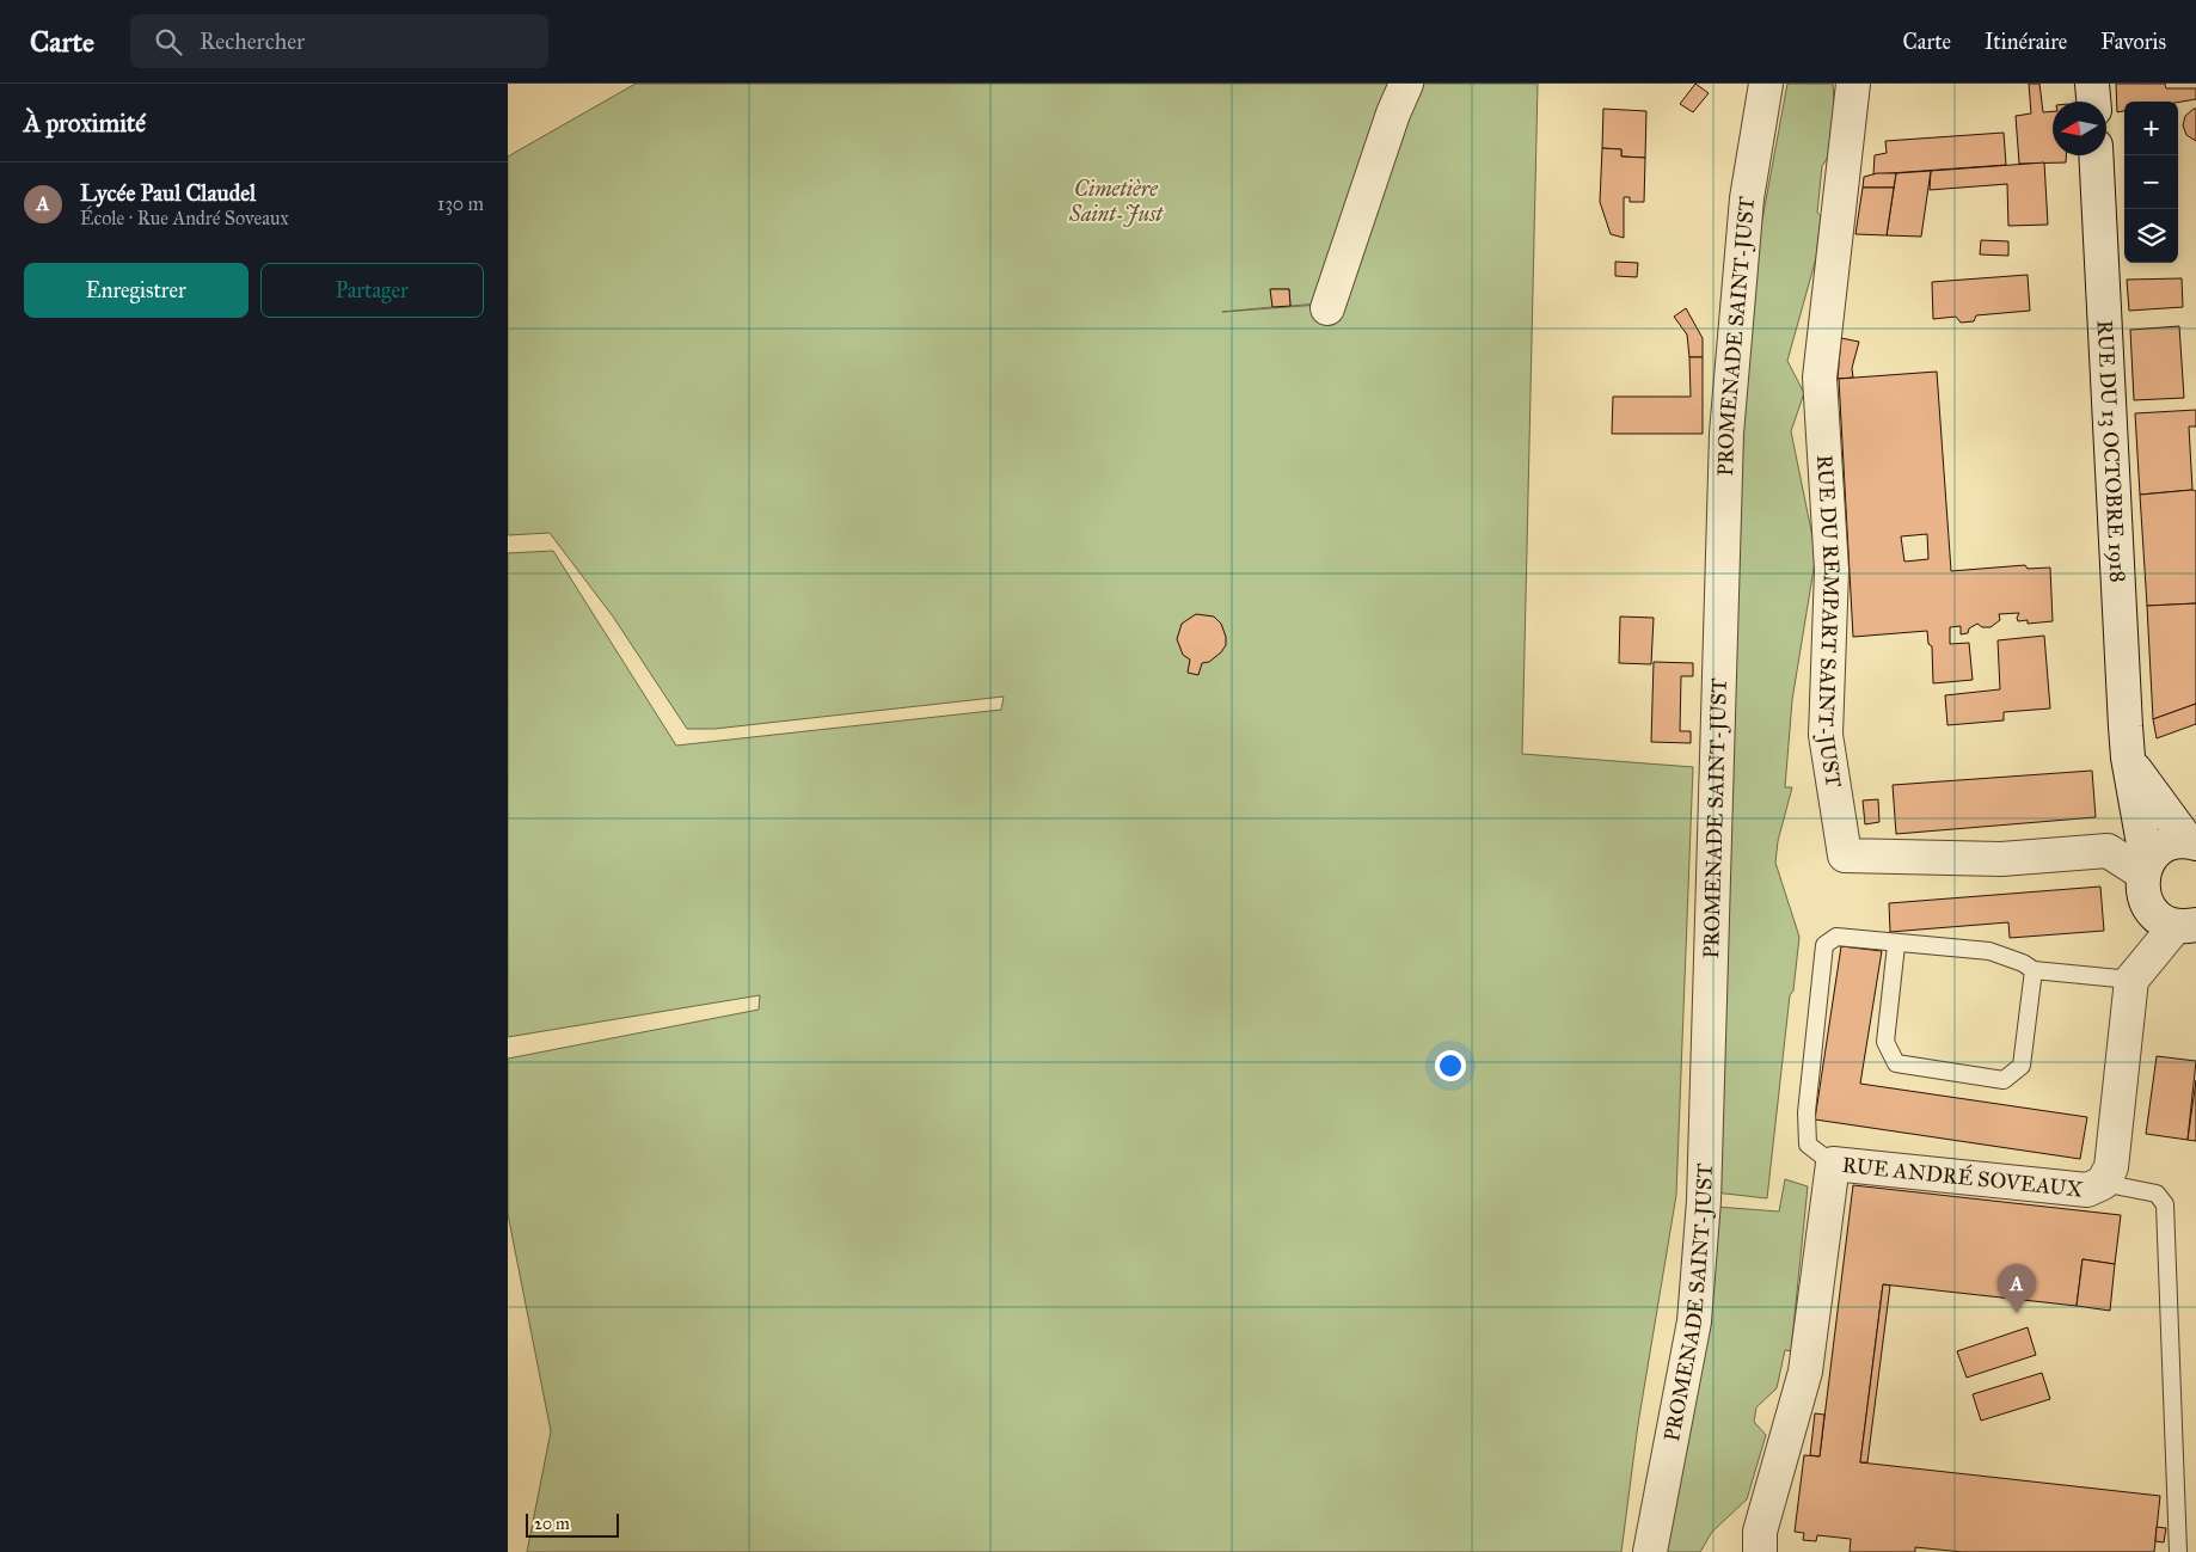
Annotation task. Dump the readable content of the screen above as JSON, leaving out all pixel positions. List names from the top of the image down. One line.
{"streets":{"street":["PROMENADE SAINT-JUST","RUE DU 13 OCTOBRE 1918","RUE DU REMPART SAINT-JUST","RUE ANDRÉ SOVEAUX"]},"crossings":[["RUE DU 13 OCTOBRE 1918","RUE DU REMPART SAINT-JUST"]],"parks":["Cimetière Saint-Just"],"scale_bar":"20 m","north":"left","page":{"header":"Carte","search":"Rechercher","nav":["Carte","Itinéraire","Favoris"],"heading":"À proximité","map_buttons":["+","−"],"list":[{"mark":"A","name":"Lycée Paul Claudel","note":"École · Rue André Soveaux","value":"130 m"}],"buttons":["Enregistrer","Partager"],"pins":"A","scale":"20 m"}}
